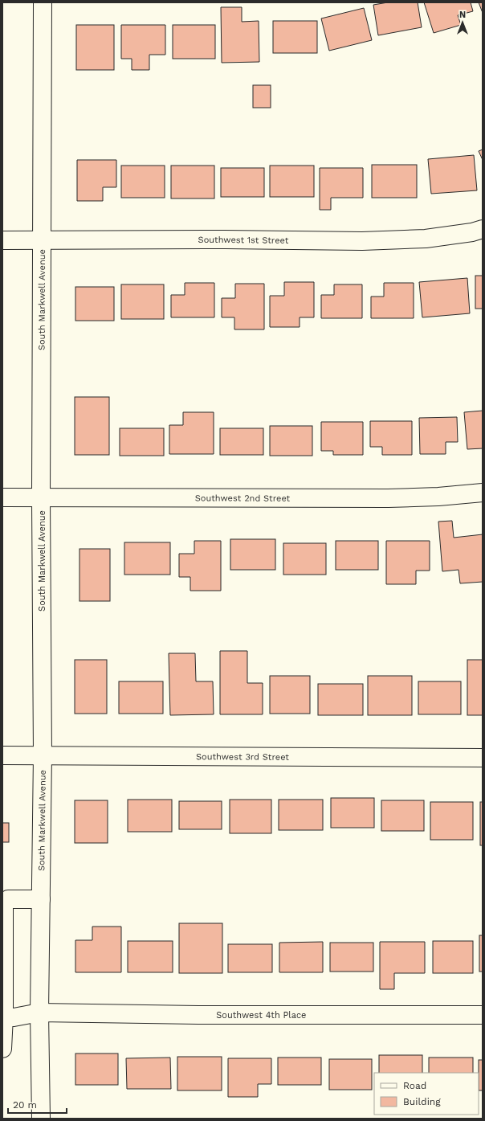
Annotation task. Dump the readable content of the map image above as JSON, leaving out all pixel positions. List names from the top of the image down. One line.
{"streets":{"street":["Southwest 1st Street","South Markwell Avenue","Southwest 2nd Street","Southwest 3rd Street","Southwest 4th Place"]},"crossings":[["Southwest 1st Street","South Markwell Avenue"],["South Markwell Avenue","Southwest 2nd Street"],["South Markwell Avenue","Southwest 3rd Street"],["South Markwell Avenue","Southwest 4th Place"]],"legend":["Road","Building"],"scale_bar":"20 m","north":"top"}
